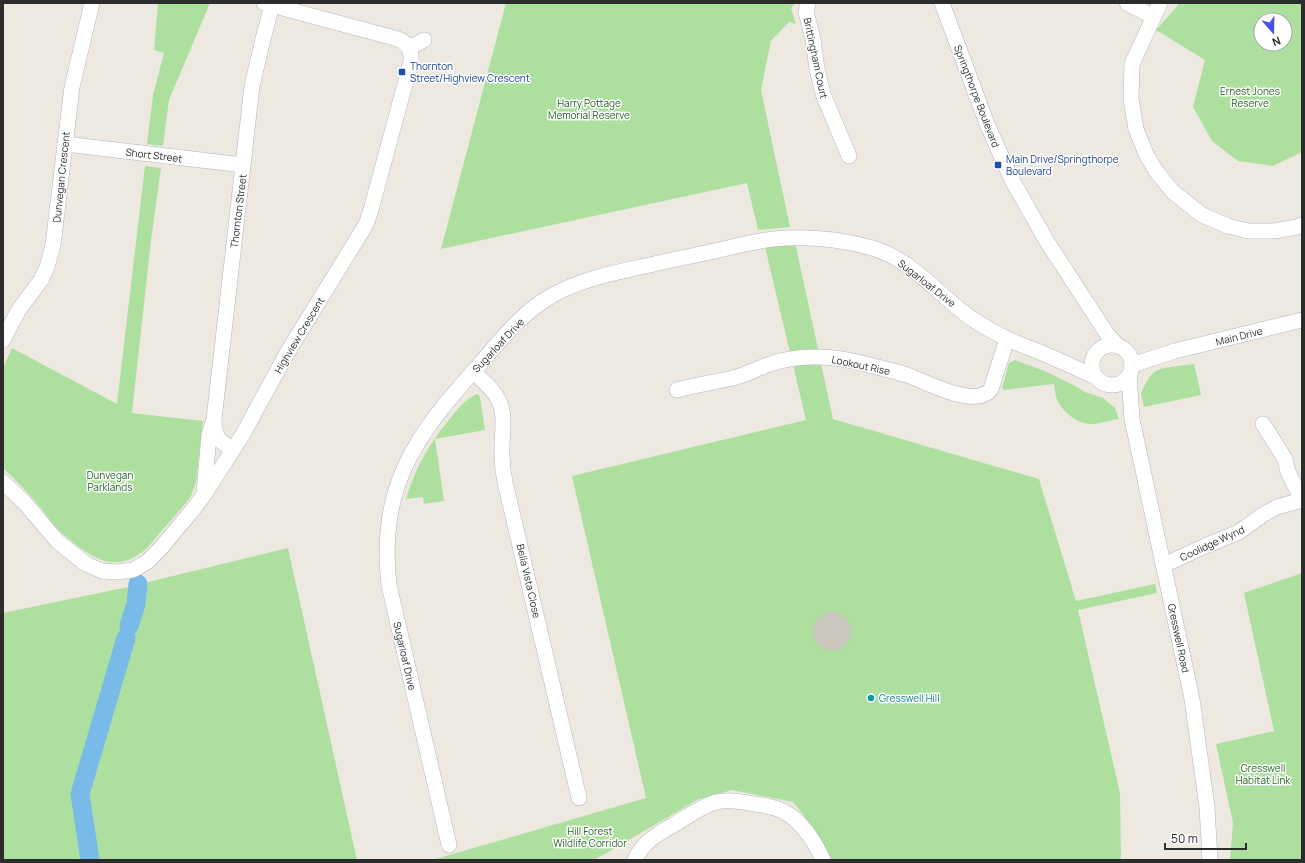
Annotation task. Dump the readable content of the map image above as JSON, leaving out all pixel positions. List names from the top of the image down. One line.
{"streets":{"street":["Brittingham Court","Springthorpe Boulevard","Short Street","Dunvegan Crescent","Thornton Street","Sugarloaf Drive","Highview Crescent","Main Drive","Lookout Rise","Coolidge Wynd","Bella Vista Close","Gresswell Road"]},"crossings":[["Springthorpe Boulevard","Sugarloaf Drive"],["Springthorpe Boulevard","Main Drive"],["Springthorpe Boulevard","Gresswell Road"],["Short Street","Dunvegan Crescent"],["Short Street","Thornton Street"],["Thornton Street","Highview Crescent"],["Sugarloaf Drive","Main Drive"],["Sugarloaf Drive","Lookout Rise"],["Sugarloaf Drive","Bella Vista Close"],["Sugarloaf Drive","Gresswell Road"],["Main Drive","Gresswell Road"],["Coolidge Wynd","Gresswell Road"]],"parks":["Ernest Jones Reserve","Harry Pottage Memorial Reserve","Dunvegan Parklands","Gresswell Habitat Link","Hill Forest Wildlife Corridor"],"places":{"transit":["Thornton Street/Highview Crescent","Main Drive/Springthorpe Boulevard"],"other":["Gresswell Hill"]},"scale_bar":"50 m","north":"bottom"}
